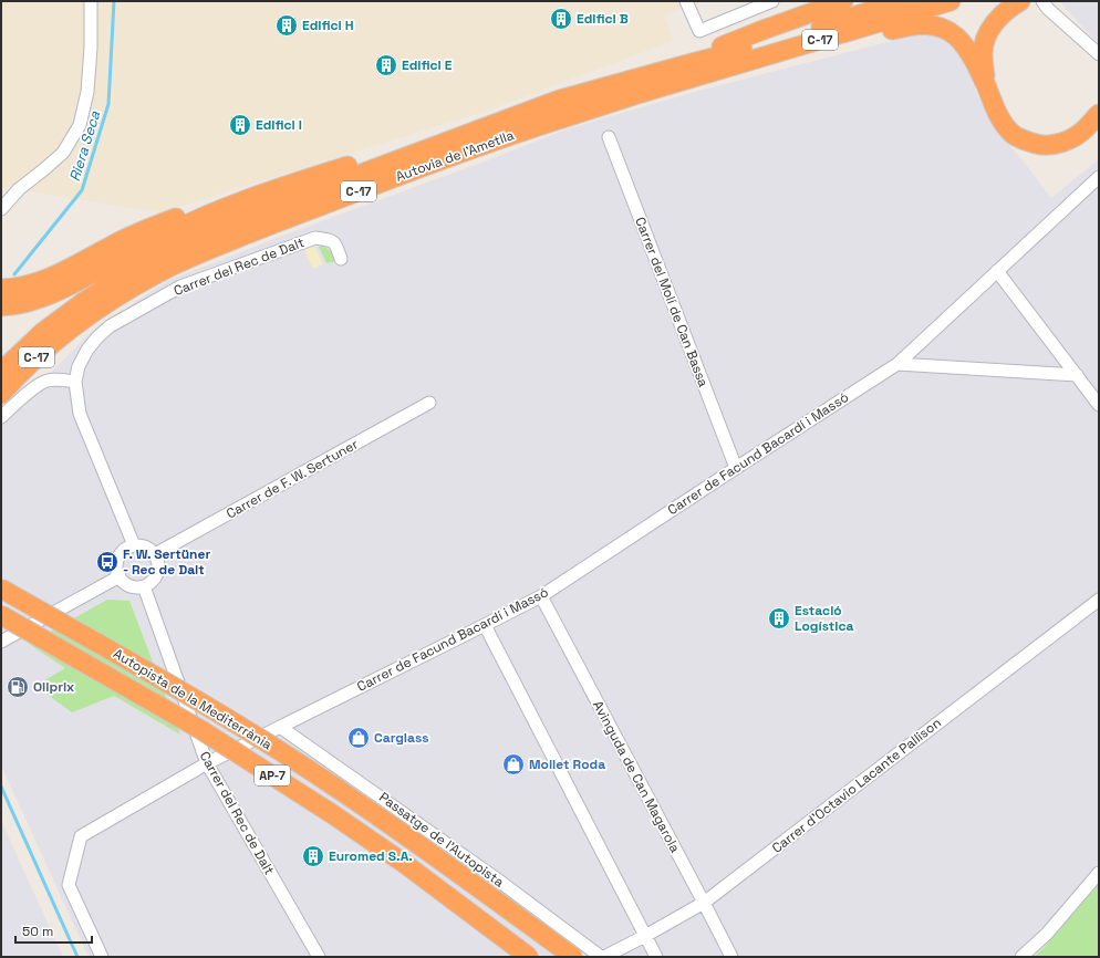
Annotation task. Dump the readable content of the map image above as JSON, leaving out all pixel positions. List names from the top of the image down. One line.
{"streets":{"highway":["C-17","Autovia de l'Ametlla","Autopista de la Mediterrània","AP-7"],"street":["Carrer del Rec de Dalt","Carrer del Molí de Can Bassa","Carrer de Facund Bacardí i Massó","Carrer de F. W. Sertuner","Avinguda de Can Magarola","Carrer d'Octavio Lacante Pallison","Passatge de l'Autopista"]},"crossings":[["Carrer del Rec de Dalt","Carrer de Facund Bacardí i Massó"],["Carrer del Rec de Dalt","Carrer de F. W. Sertuner"],["Carrer del Molí de Can Bassa","Carrer de Facund Bacardí i Massó"],["Carrer de Facund Bacardí i Massó","Avinguda de Can Magarola"],["Carrer de Facund Bacardí i Massó","Passatge de l'Autopista"],["Avinguda de Can Magarola","Carrer d'Octavio Lacante Pallison"]],"water":["Riera Seca"],"places":{"building":["Edifici B","Edifici H","Edifici E","Edifici I","Estació Logística","Euromed S.A."],"bus stop":["F. W. Sertüner - Rec de Dalt"],"fuel station":["Oilprix"],"shop":["Carglass","Mollet Roda"]},"scale_bar":"50 m"}
